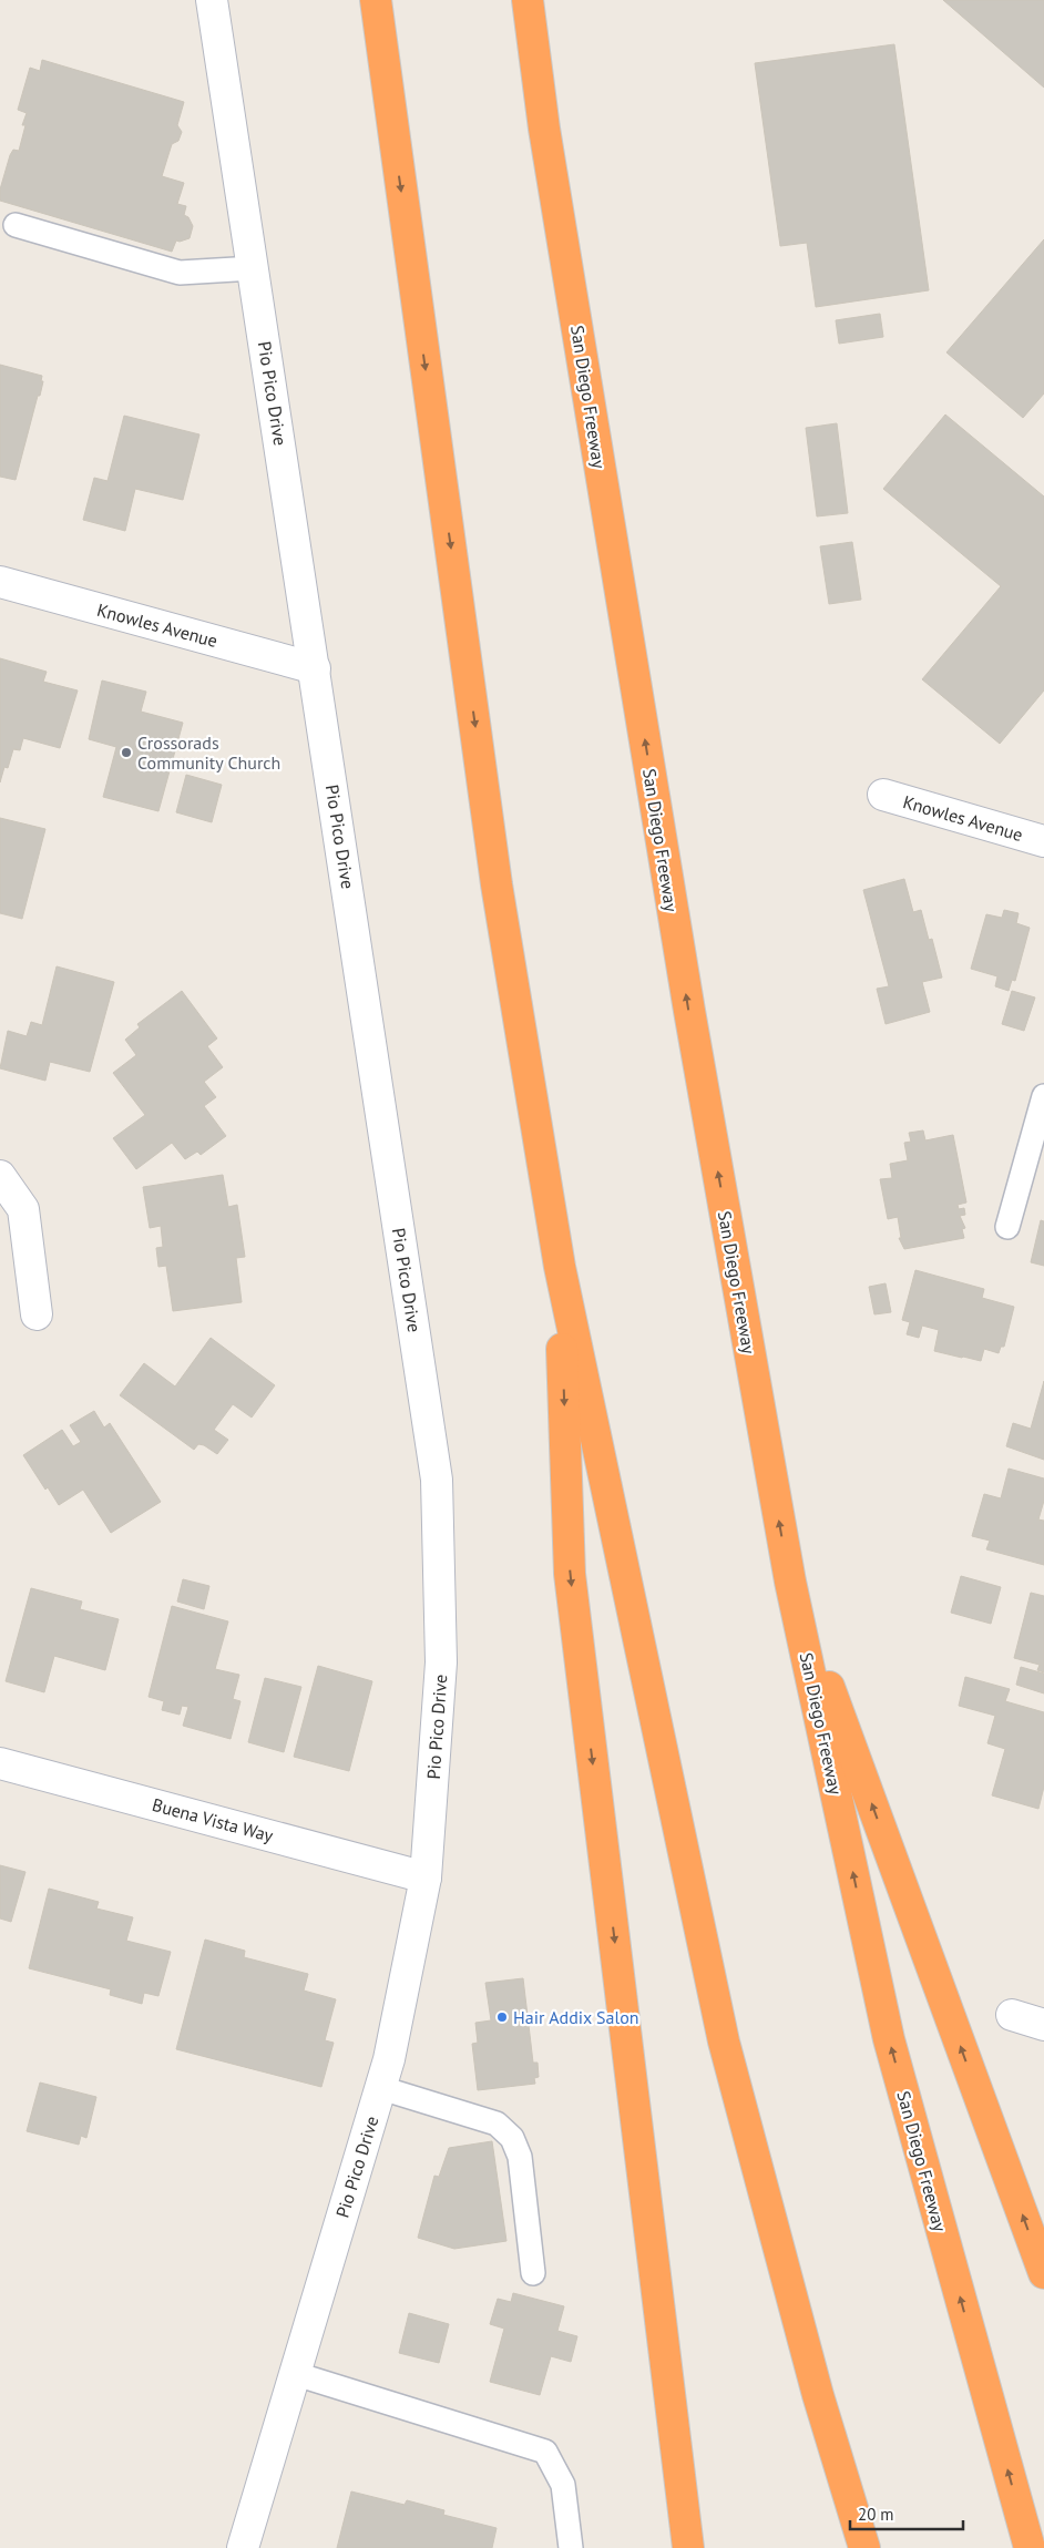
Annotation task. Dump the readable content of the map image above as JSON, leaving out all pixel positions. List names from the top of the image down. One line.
{"streets":{"highway":["San Diego Freeway"],"street":["Pio Pico Drive","Knowles Avenue","Buena Vista Way"]},"crossings":[["Pio Pico Drive","Knowles Avenue"],["Pio Pico Drive","Buena Vista Way"]],"places":["Crossorads Community Church","Hair Addix Salon"],"scale_bar":"20 m"}
